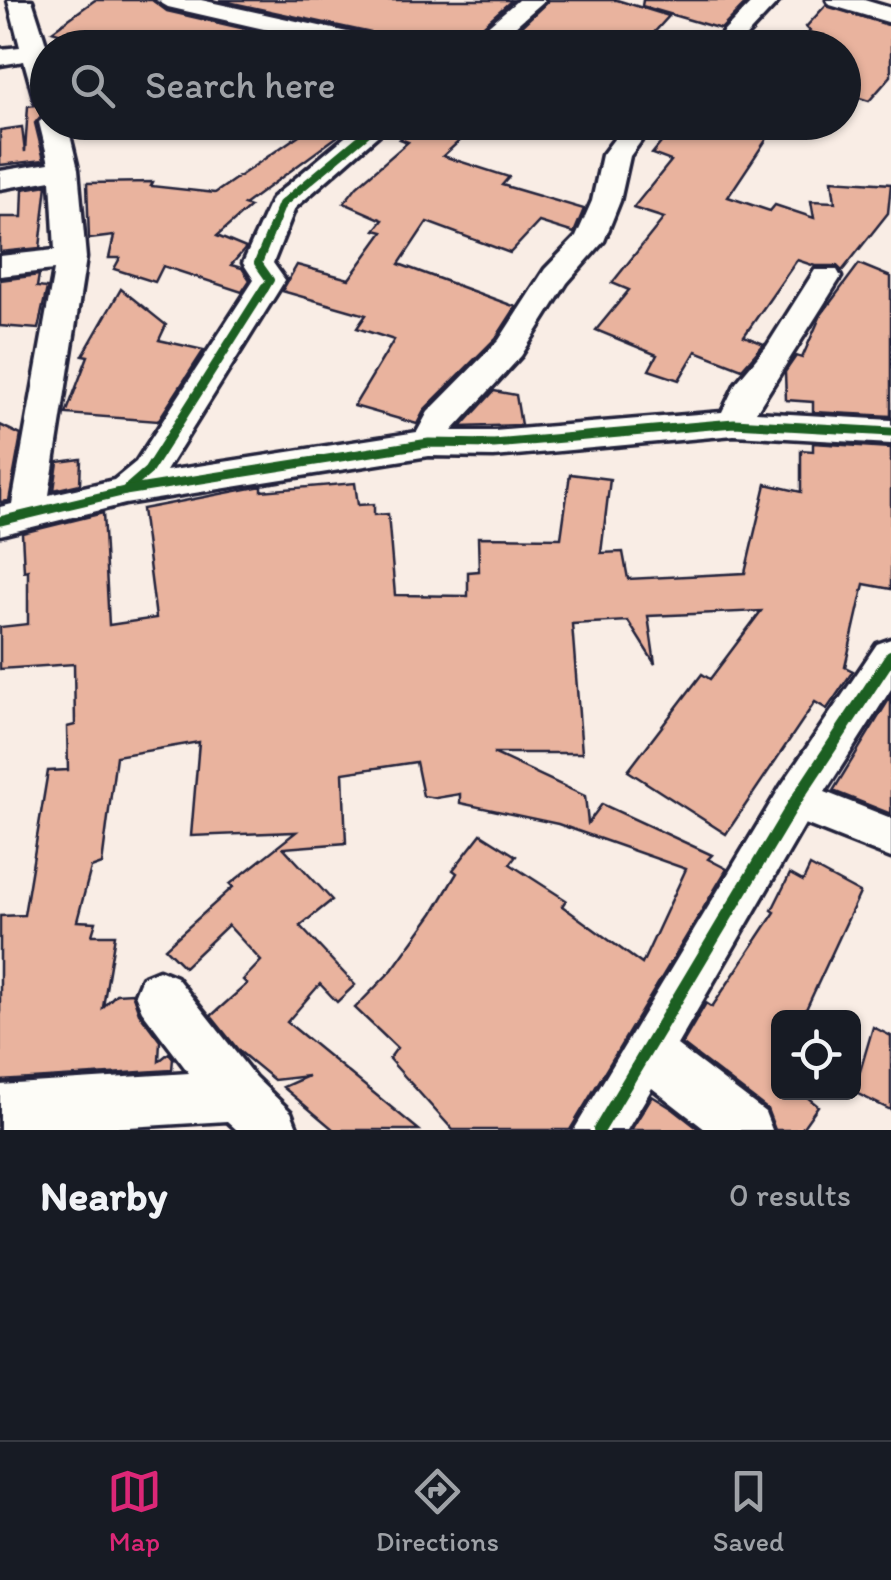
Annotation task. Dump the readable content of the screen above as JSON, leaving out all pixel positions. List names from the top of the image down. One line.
{"page":{"search":"Search here","heading":["Nearby","0 results"],"nav":["Map","Directions","Saved"]}}
